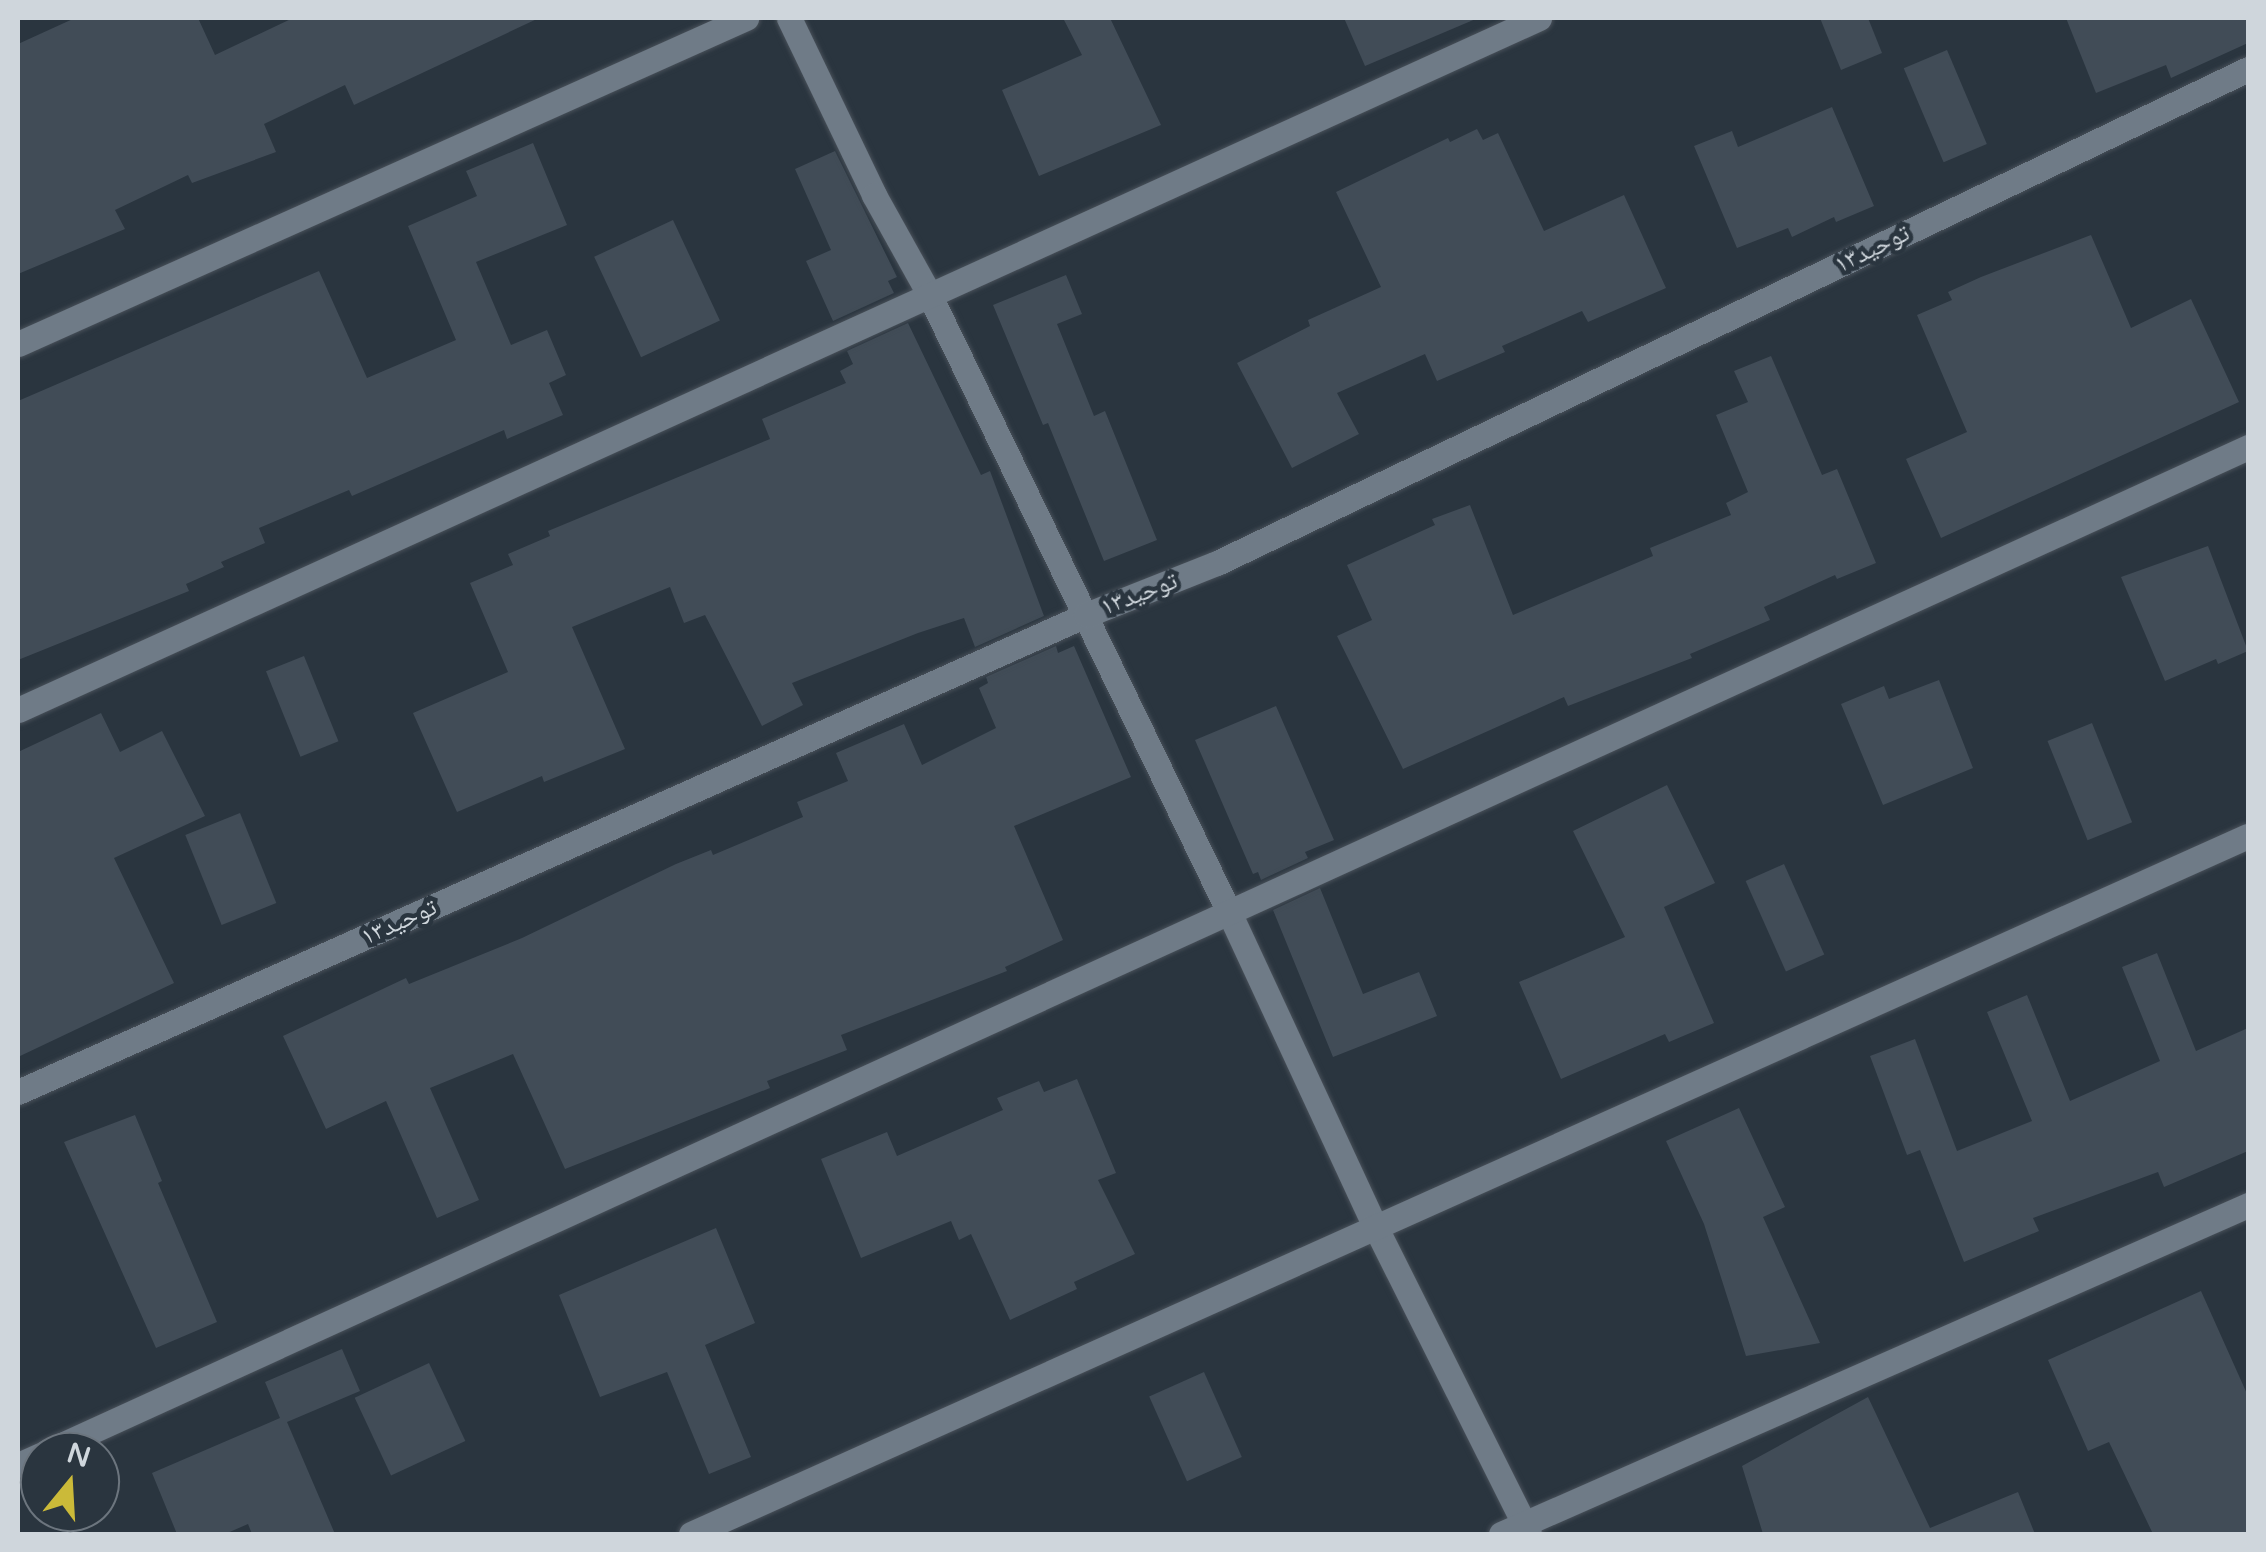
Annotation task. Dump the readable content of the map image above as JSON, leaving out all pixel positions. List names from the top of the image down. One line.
{"streets":{"street":["توحید۱۳"]},"north":"top"}
